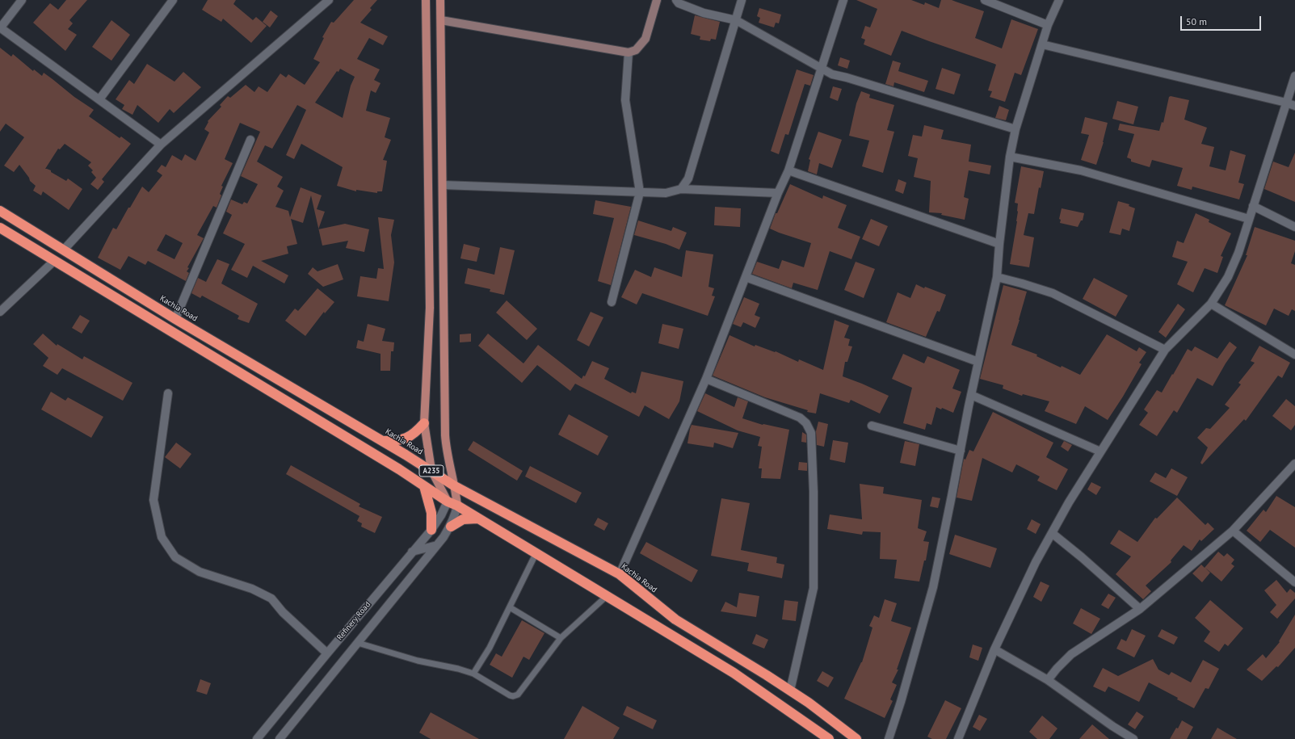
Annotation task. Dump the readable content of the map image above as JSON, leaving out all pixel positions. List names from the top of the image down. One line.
{"streets":{"highway":["Kachia Road","A235"],"street":["Refinery Road"]},"crossings":[["A235","Refinery Road"]],"scale_bar":"50 m"}
